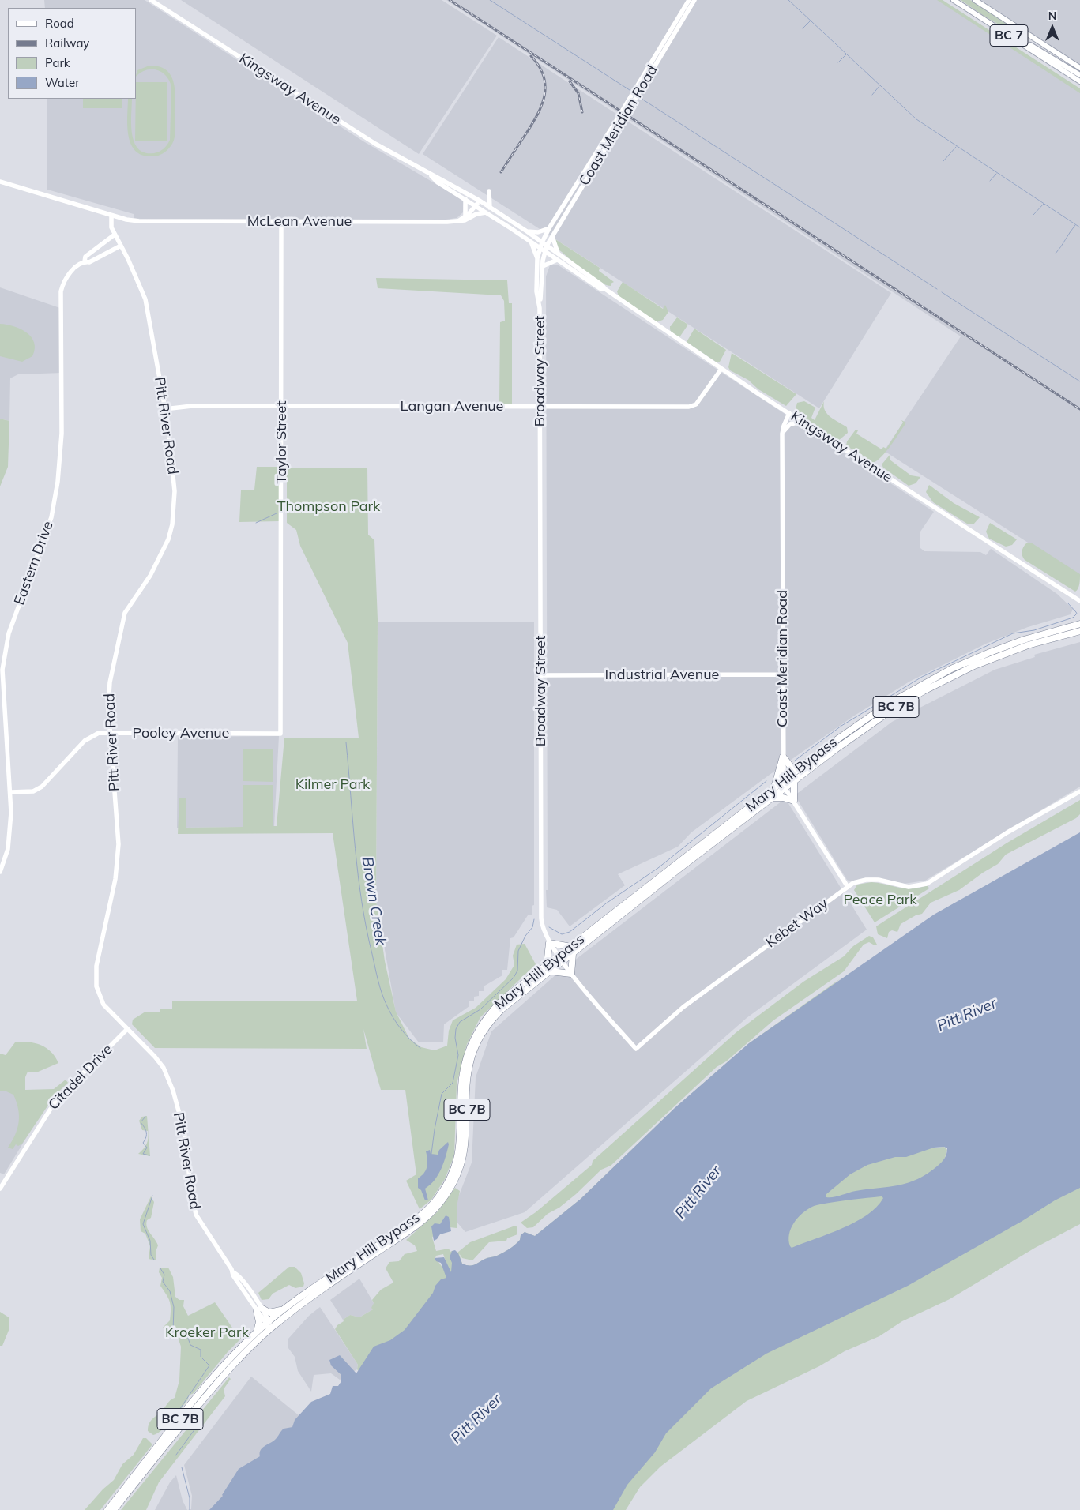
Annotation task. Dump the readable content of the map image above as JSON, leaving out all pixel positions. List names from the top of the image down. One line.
{"streets":{"highway":["BC 7B","Mary Hill Bypass"],"main road":["BC 7","Kingsway Avenue","Coast Meridian Road","McLean Avenue","Broadway Street","Langan Avenue","Pitt River Road","Taylor Street","Eastern Drive","Industrial Avenue","Pooley Avenue","Kebet Way","Citadel Drive"]},"crossings":[["Kingsway Avenue","Coast Meridian Road"],["Kingsway Avenue","Broadway Street"],["Kingsway Avenue","Langan Avenue"],["Coast Meridian Road","Broadway Street"],["Coast Meridian Road","Industrial Avenue"],["Coast Meridian Road","Mary Hill Bypass"],["Coast Meridian Road","Kebet Way"],["McLean Avenue","Pitt River Road"],["McLean Avenue","Taylor Street"],["Broadway Street","Langan Avenue"],["Broadway Street","Industrial Avenue"],["Broadway Street","Mary Hill Bypass"],["Broadway Street","Kebet Way"],["Langan Avenue","Pitt River Road"],["Langan Avenue","Taylor Street"],["Pitt River Road","Eastern Drive"],["Pitt River Road","Pooley Avenue"],["Pitt River Road","Mary Hill Bypass"],["Pitt River Road","Citadel Drive"],["Taylor Street","Pooley Avenue"],["Eastern Drive","Pooley Avenue"]],"water":["Brown Creek","Pitt River"],"parks":["Thompson Park","Kilmer Park","Peace Park","Kroeker Park"],"legend":["Road","Railway","Park","Water"],"north":"top"}
